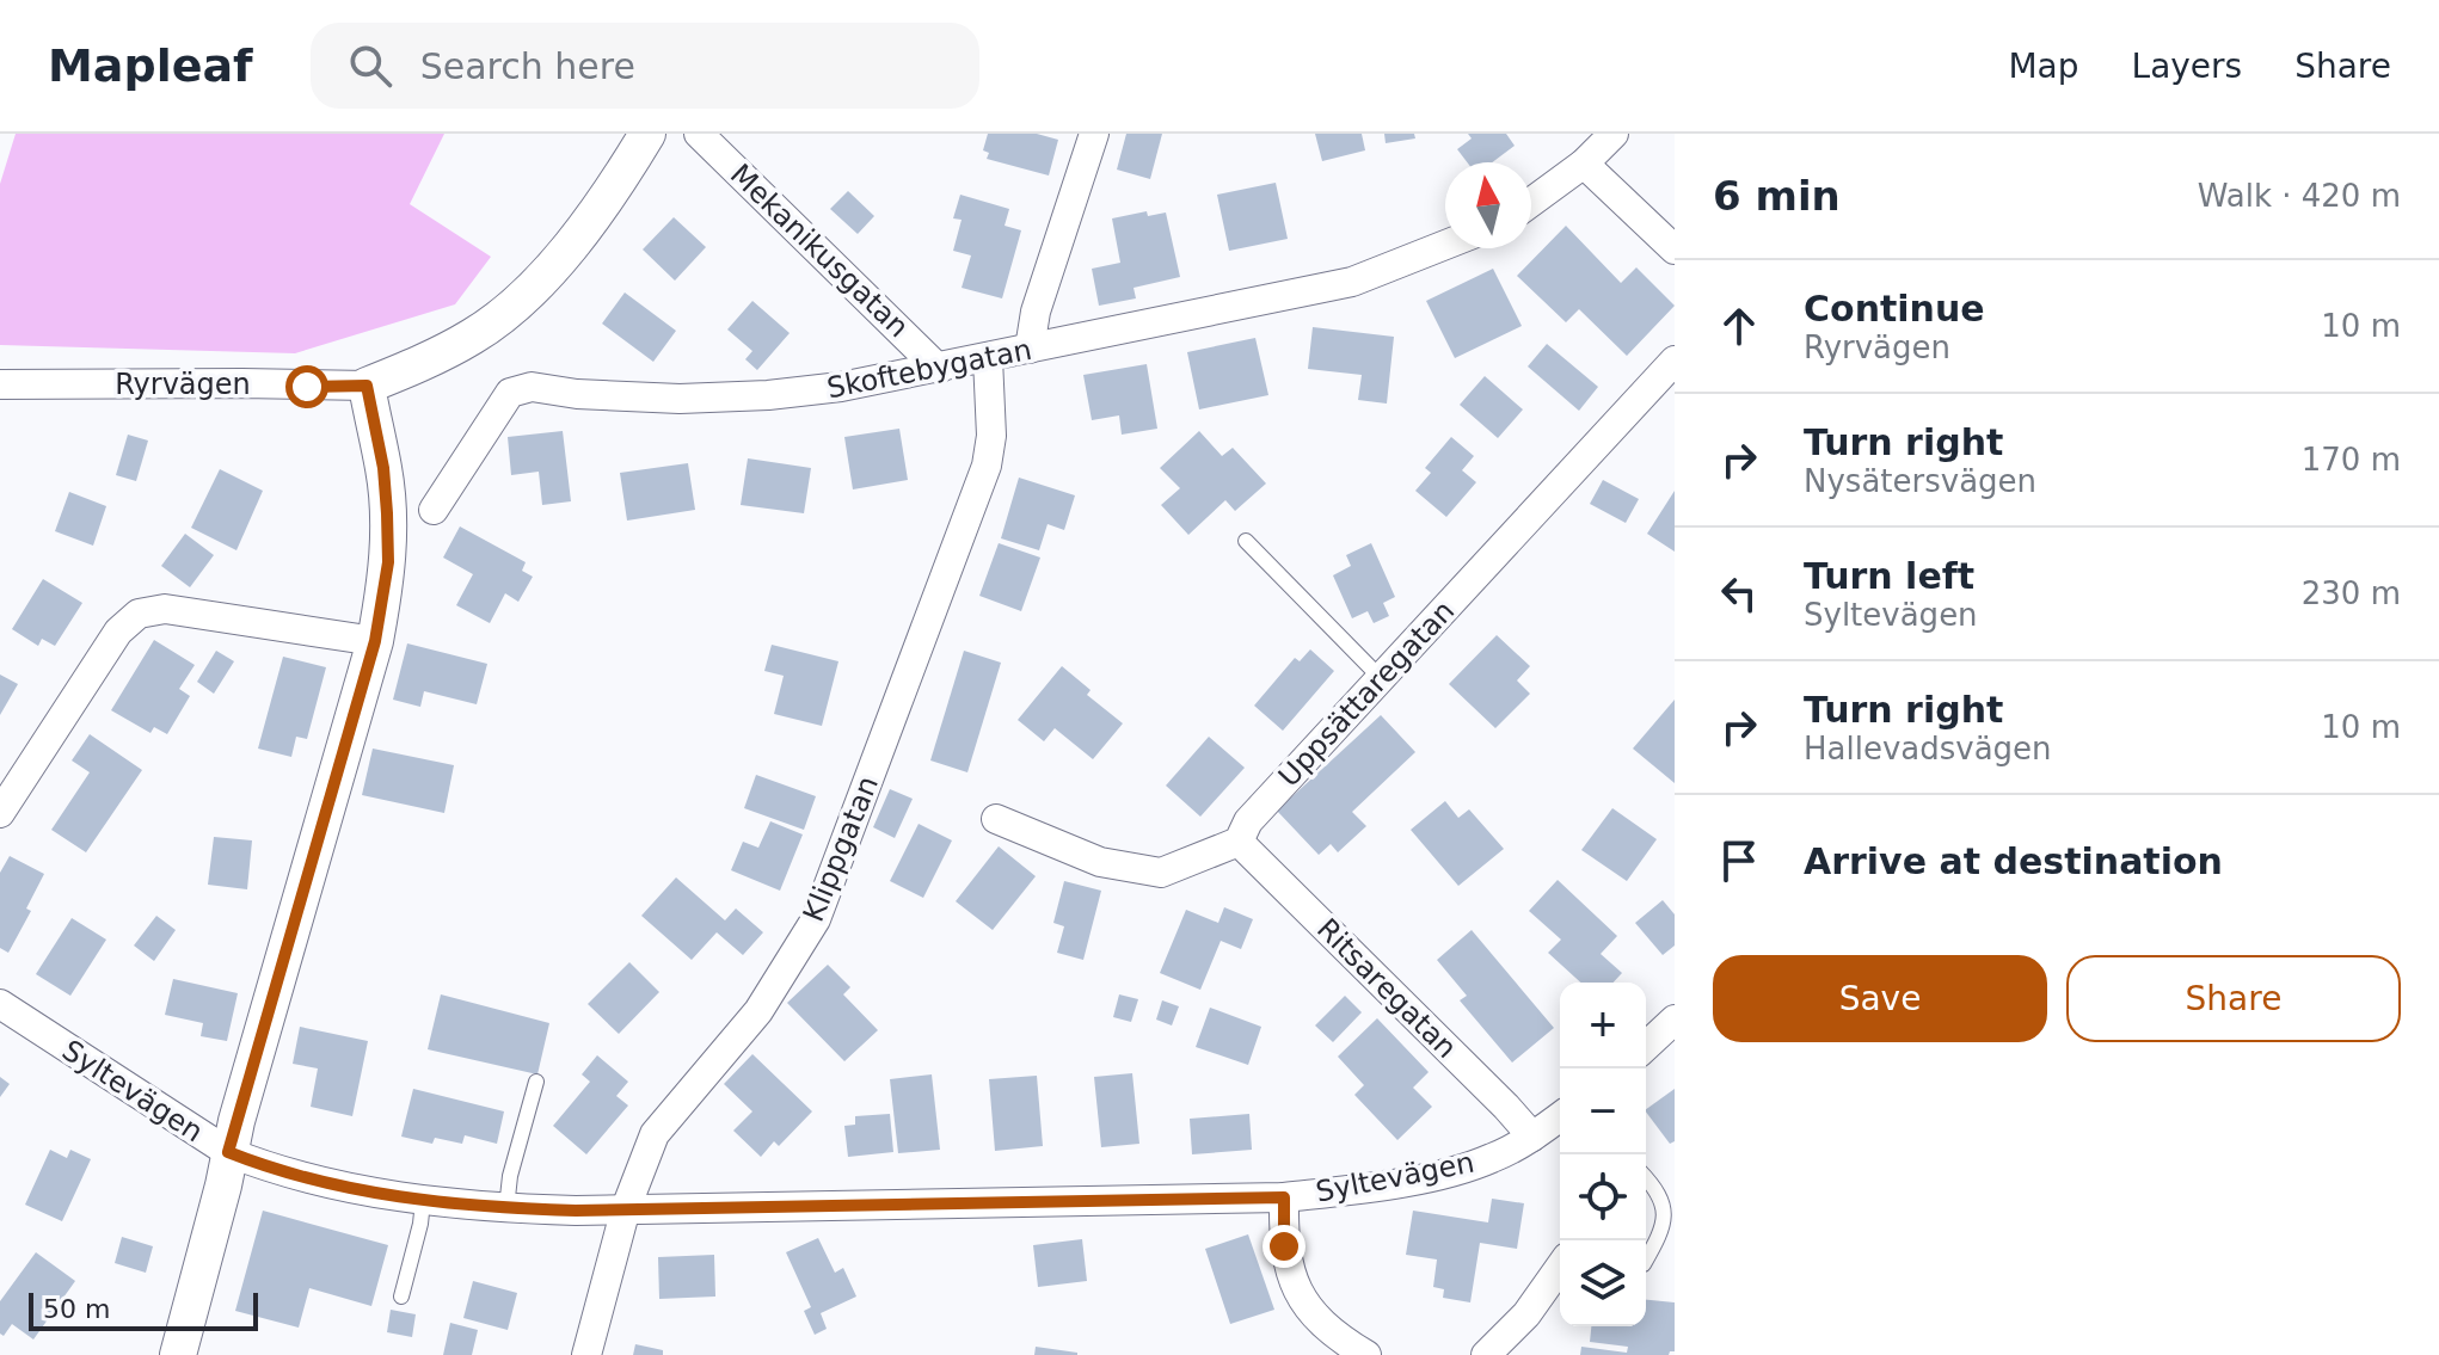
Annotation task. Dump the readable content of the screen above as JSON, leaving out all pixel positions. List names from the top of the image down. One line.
{"streets":{"street":["Mekanikusgatan","Skoftebygatan","Ryrvägen","Uppsättaregatan","Klippgatan","Ritsaregatan","Syltevägen"]},"crossings":[["Mekanikusgatan","Skoftebygatan"],["Skoftebygatan","Klippgatan"],["Uppsättaregatan","Ritsaregatan"],["Klippgatan","Syltevägen"],["Ritsaregatan","Syltevägen"]],"scale_bar":"50 m","north":"top","page":{"header":"Mapleaf","search":"Search here","nav":["Map","Layers","Share"],"heading":["6 min","Walk · 420 m"],"list":[["Continue","Ryrvägen","10 m"],["Turn right","Nysätersvägen","170 m"],["Turn left","Syltevägen","230 m"],["Turn right","Hallevadsvägen","10 m"],"Arrive at destination"],"buttons":["Save","Share"],"map_buttons":["+","−"],"scale":"50 m"}}
